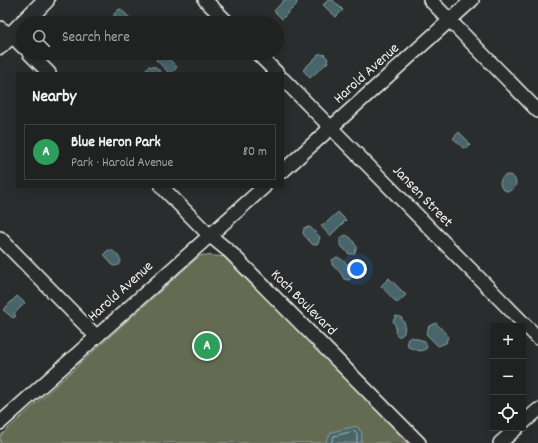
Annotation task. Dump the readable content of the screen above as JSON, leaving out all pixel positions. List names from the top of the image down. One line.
{"streets":{"street":["Harold Avenue","Jansen Street","Koch Boulevard"]},"crossings":[["Harold Avenue","Jansen Street"],["Harold Avenue","Koch Boulevard"]],"page":{"search":"Search here","heading":"Nearby","list":[{"mark":"A","name":"Blue Heron Park","note":"Park · Harold Avenue","value":"80 m"}],"map_buttons":["+","−"],"pins":"A"}}
